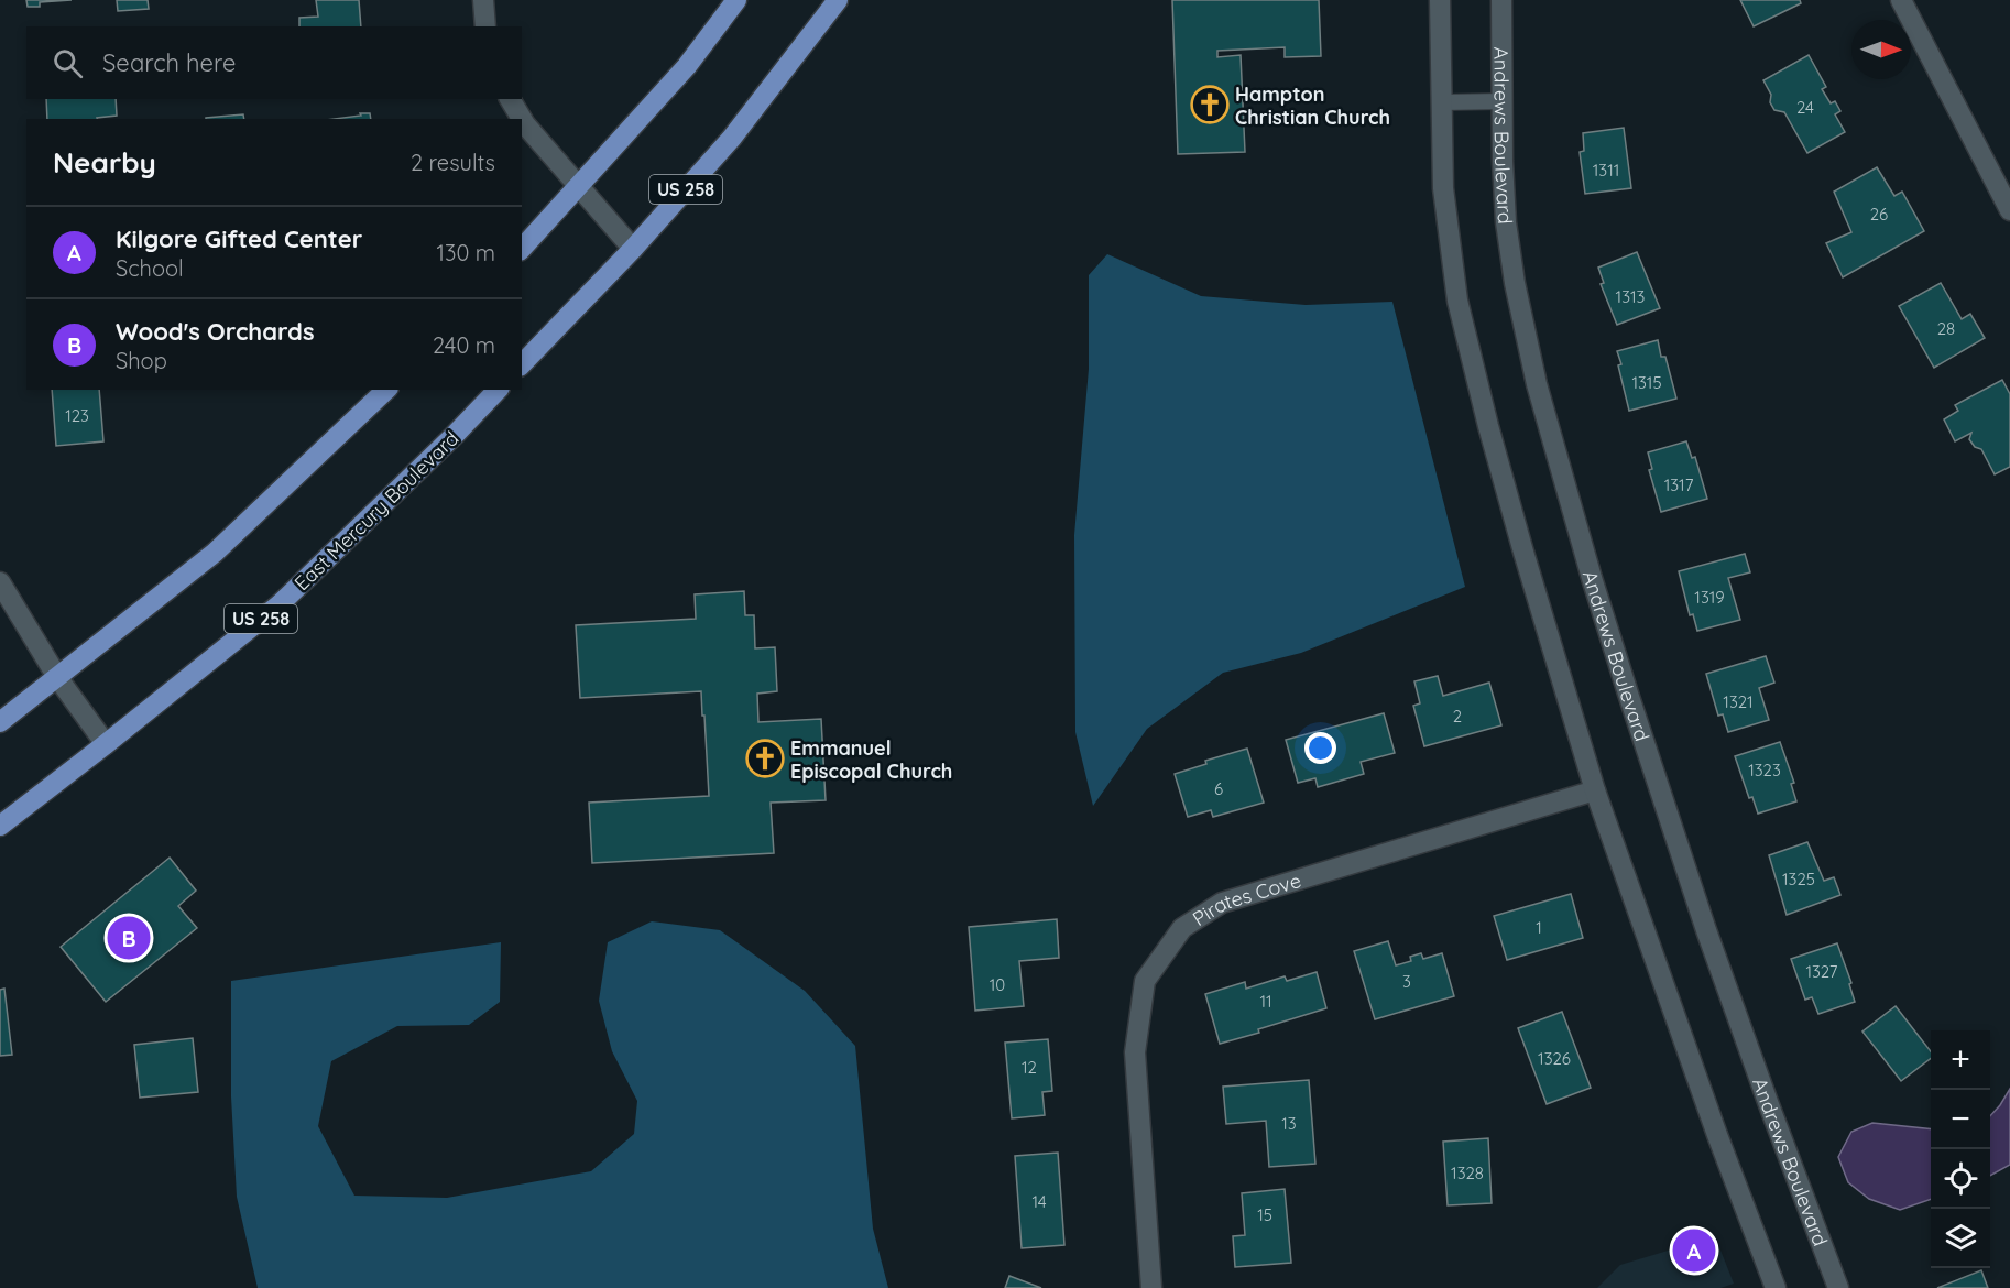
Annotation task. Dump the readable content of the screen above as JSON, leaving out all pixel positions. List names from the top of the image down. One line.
{"streets":{"main road":["US 258","East Mercury Boulevard"],"street":["Andrews Boulevard","Pirates Cove"]},"places":{"church":["Hampton Christian Church","Emmanuel Episcopal Church"]},"house_numbers":["24","1311","26","1313","28","1315","123","1317","1319","1321","2","1323","6","1325","1","1327","3","10","11","1326","12","13","1328","14","15"],"north":"right","page":{"search":"Search here","heading":["Nearby","2 results"],"list":[{"mark":"A","name":"Kilgore Gifted Center","note":"School","value":"130 m"},{"mark":"B","name":"Wood's Orchards","note":"Shop","value":"240 m"}],"pins":["B","A"],"map_buttons":["+","−"]}}
